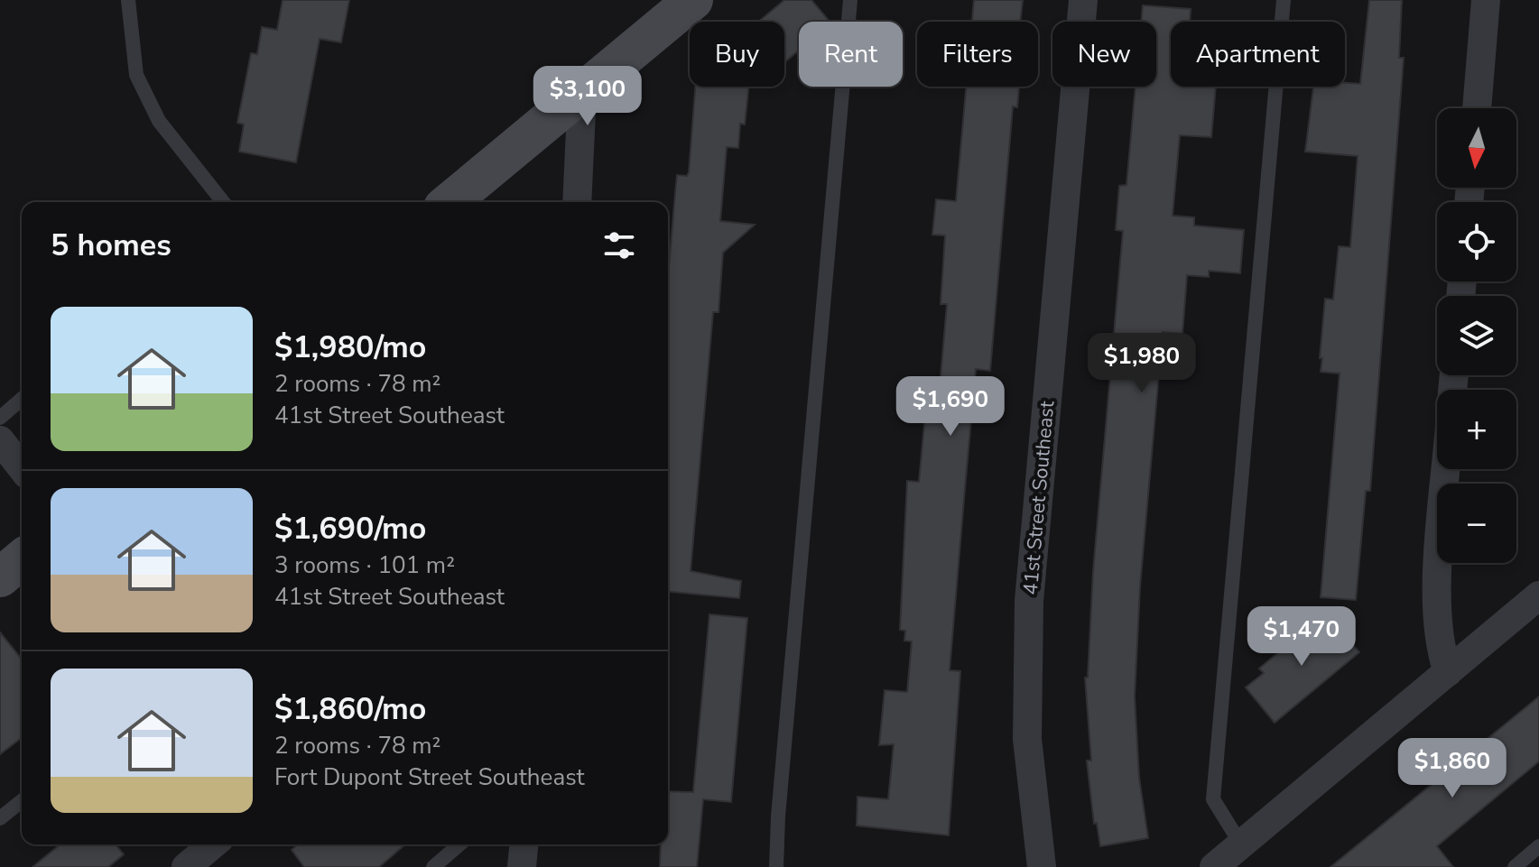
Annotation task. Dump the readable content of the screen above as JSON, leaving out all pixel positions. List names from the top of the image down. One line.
{"streets":{"street":["41st Street Southeast"]},"north":"bottom","page":{"chip":["Buy","Rent","Filters","New","Apartment"],"price":["$3,100","$1,980","$1,690","$1,470","$1,860"],"map_buttons":["+","−"],"heading":"5 homes","list":[{"name":"$1,980/mo","note":"2 rooms · 78 m² · 41st Street Southeast"},{"name":"$1,690/mo","note":"3 rooms · 101 m² · 41st Street Southeast"},{"name":"$1,860/mo","note":"2 rooms · 78 m² · Fort Dupont Street Southeast"}]}}
